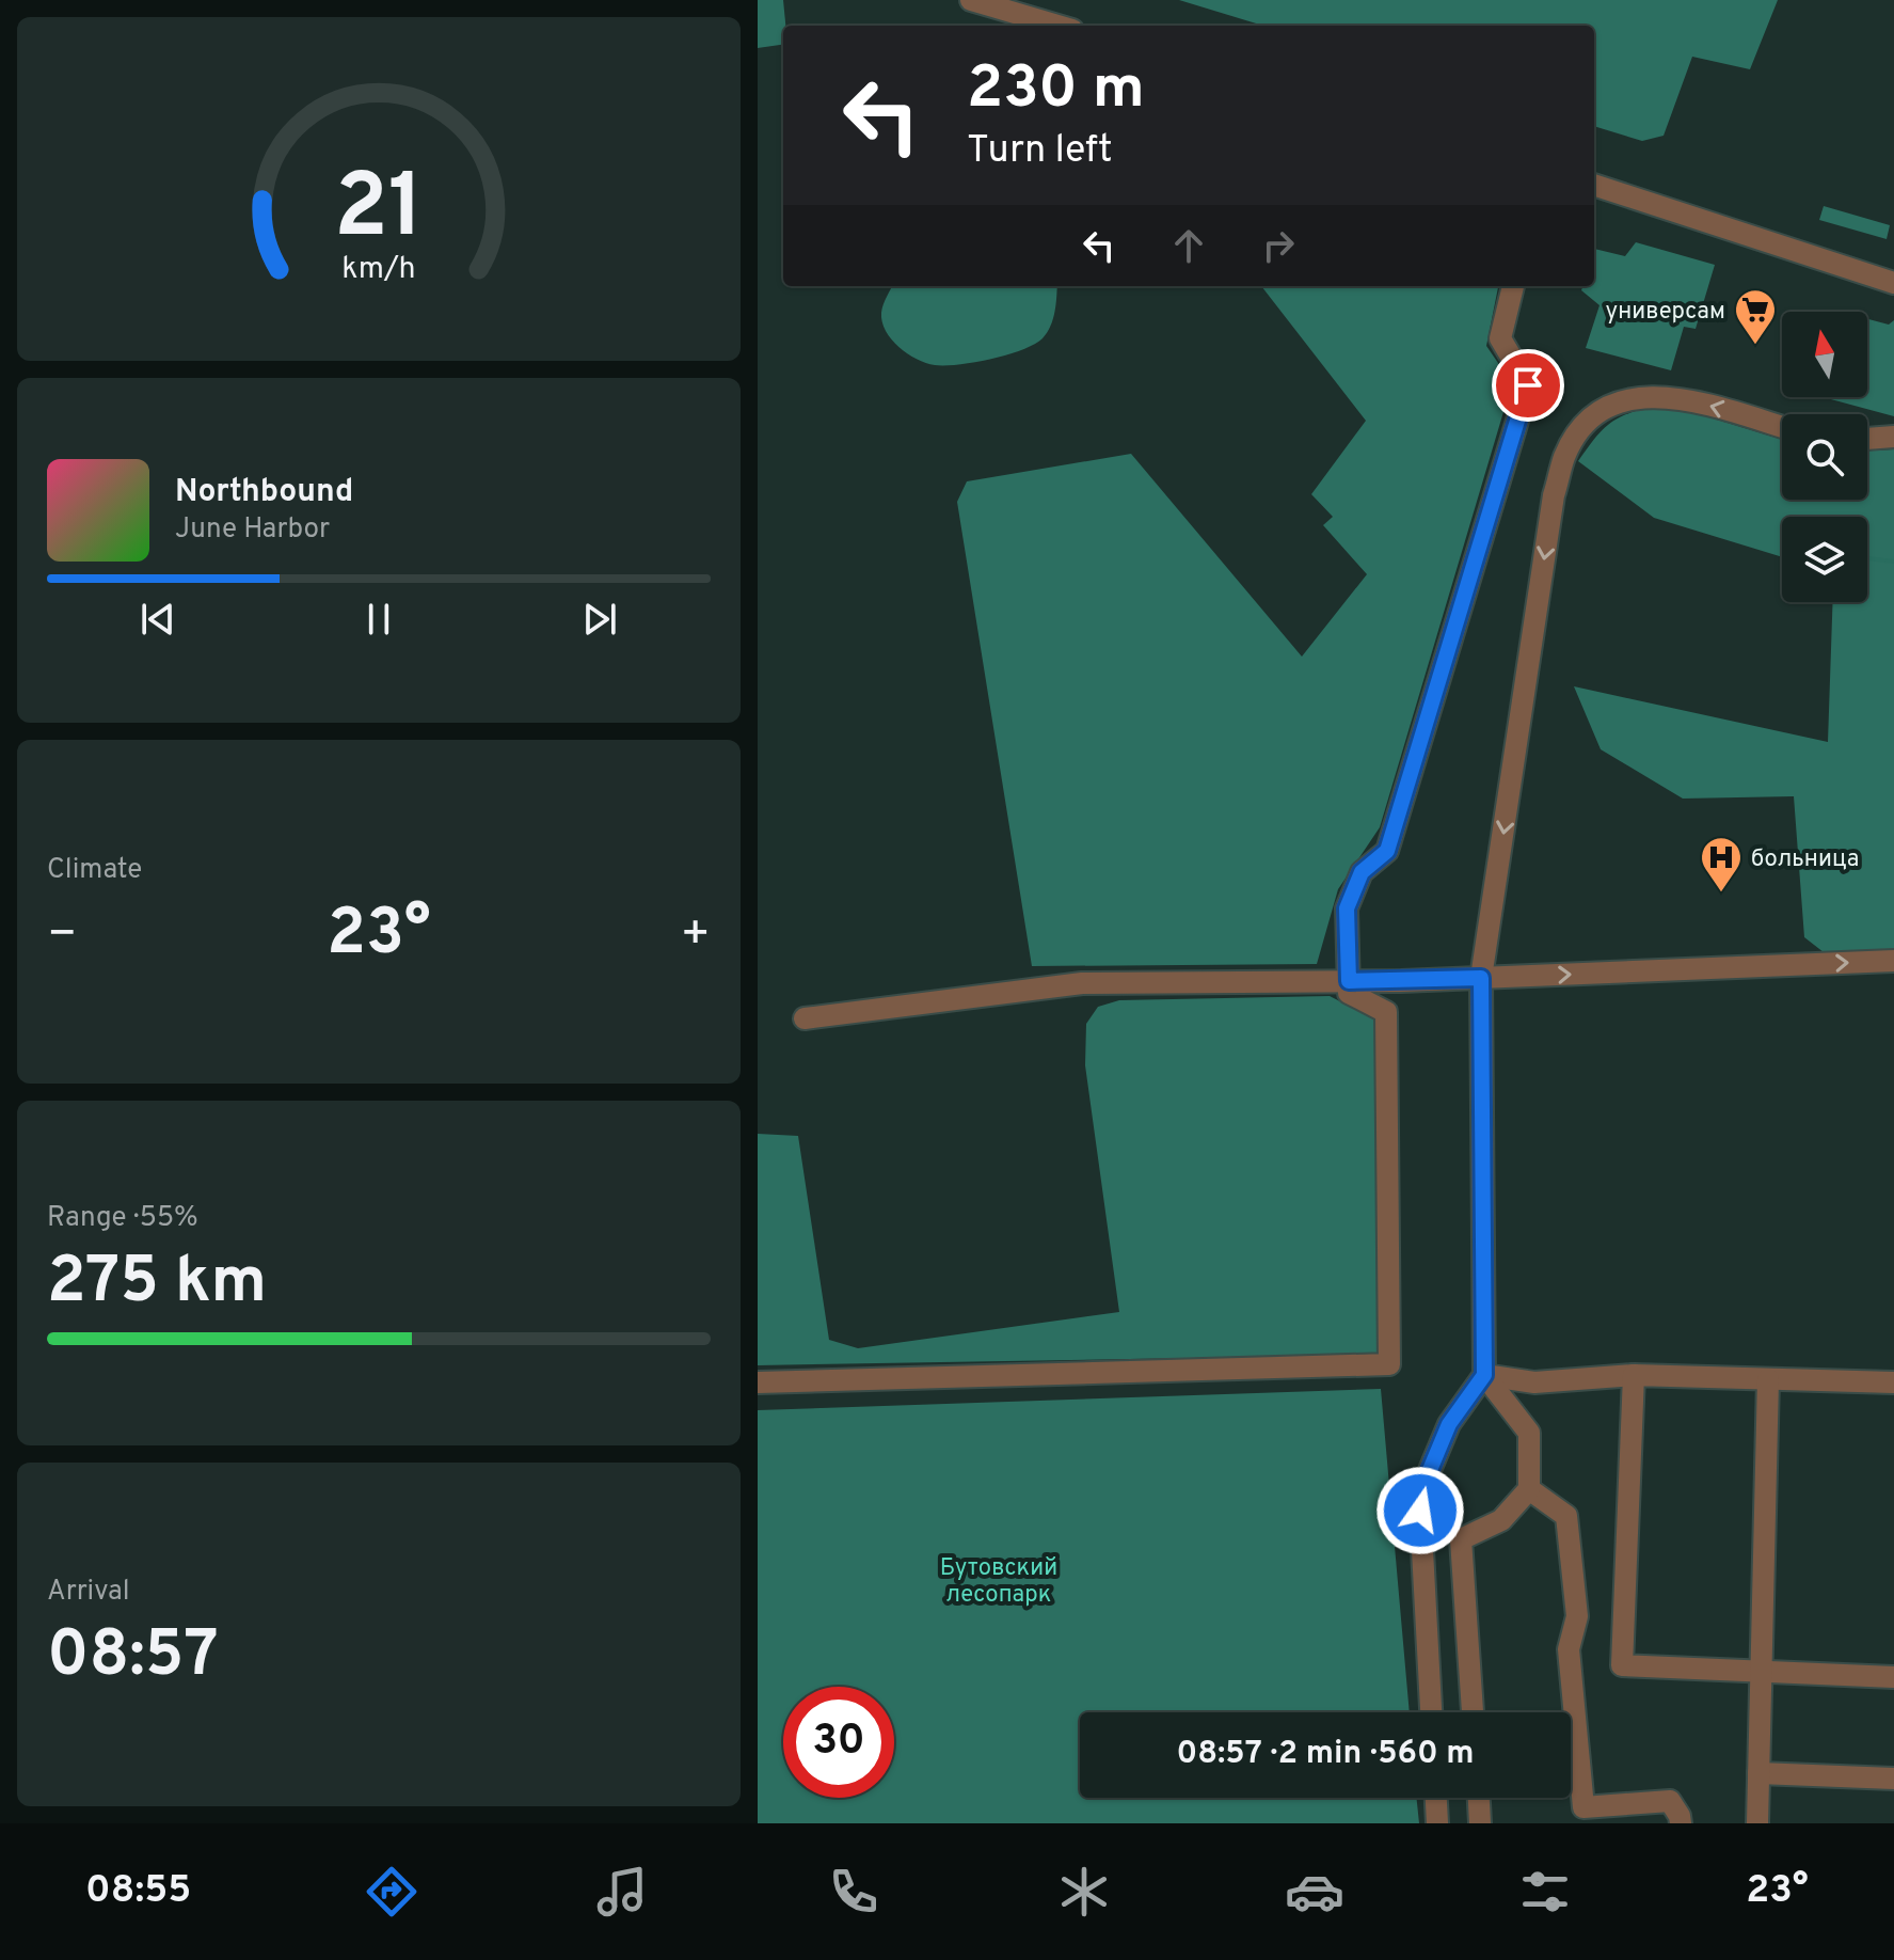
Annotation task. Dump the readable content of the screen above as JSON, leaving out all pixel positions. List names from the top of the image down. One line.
{"parks":["Бутовский лесопарк"],"places":{"supermarket":["универсам"],"hospital":["больница"]},"north":"top","page":{"turn":["230 m","Turn left"],"song":["Northbound","June Harbor"],"tile":["Climate",["Range · 55%","275 km"],["Arrival","08:57"]],"heat":["−","23°","+"],"limit":"30","trip":"08:57 · 2 min · 560 m","tabs":["08:55","23°"],"gauge":["21","km/h"]}}
